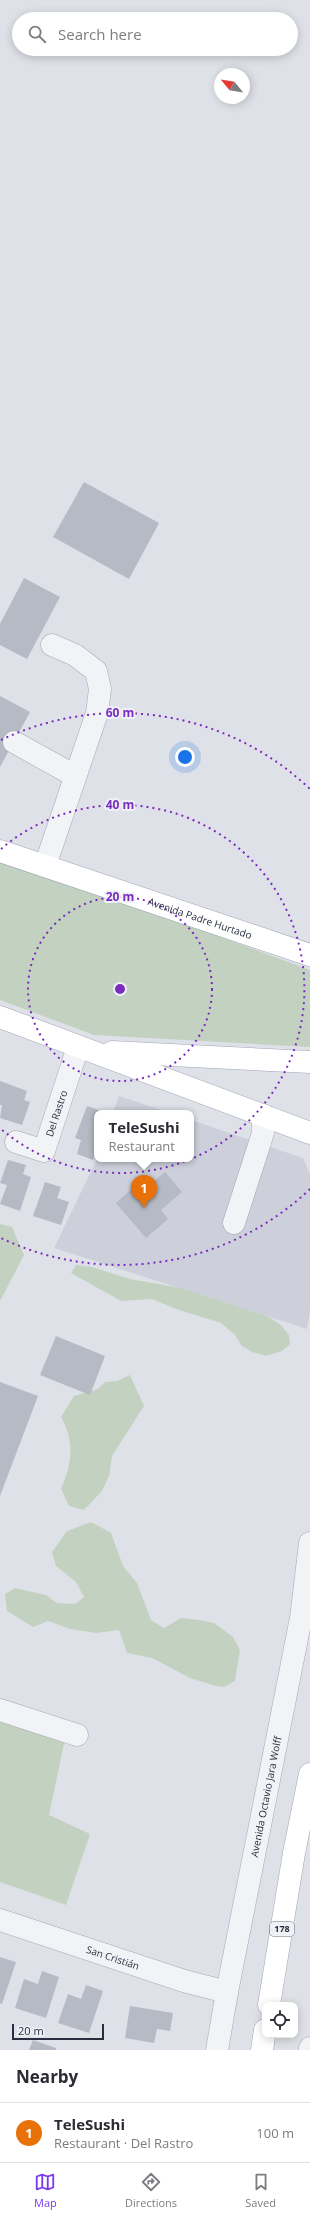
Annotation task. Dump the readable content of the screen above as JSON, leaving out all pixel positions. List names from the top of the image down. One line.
{"streets":{"main road":["Avenida Padre Hurtado","178"],"street":["Del Rastro","Avenida Octavio Jara Wolff","San Cristián"]},"crossings":[["Avenida Octavio Jara Wolff","San Cristián"]],"scale_bar":"20 m","north":"top left","page":{"search":"Search here","popup":["TeleSushi","Restaurant"],"pins":"1","scale":"20 m","heading":"Nearby","list":[{"mark":"1","name":"TeleSushi","note":"Restaurant · Del Rastro","value":"100 m"}],"nav":["Map","Directions","Saved"]},"rings":["60 m","40 m","20 m"]}
